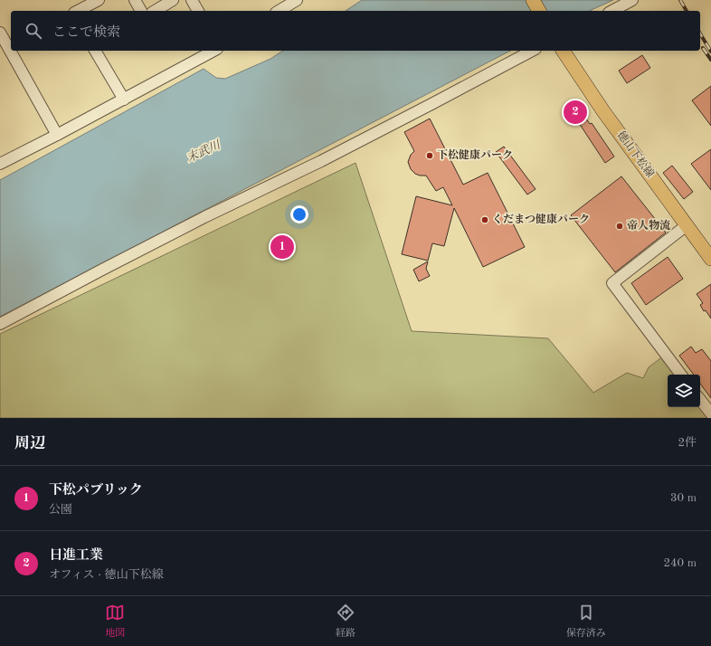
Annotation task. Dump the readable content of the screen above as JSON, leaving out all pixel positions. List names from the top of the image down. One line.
{"streets":{"main road":["徳山下松線"]},"water":["末武川"],"places":["下松健康パーク","くだまつ健康パーク","帝人物流"],"page":{"search":"ここで検索","pins":["2","1"],"heading":["周辺","2件"],"list":[{"mark":"1","name":"下松パブリック","note":"公園","value":"30 m"},{"mark":"2","name":"日進工業","note":"オフィス · 徳山下松線","value":"240 m"}],"nav":["地図","経路","保存済み"]}}
